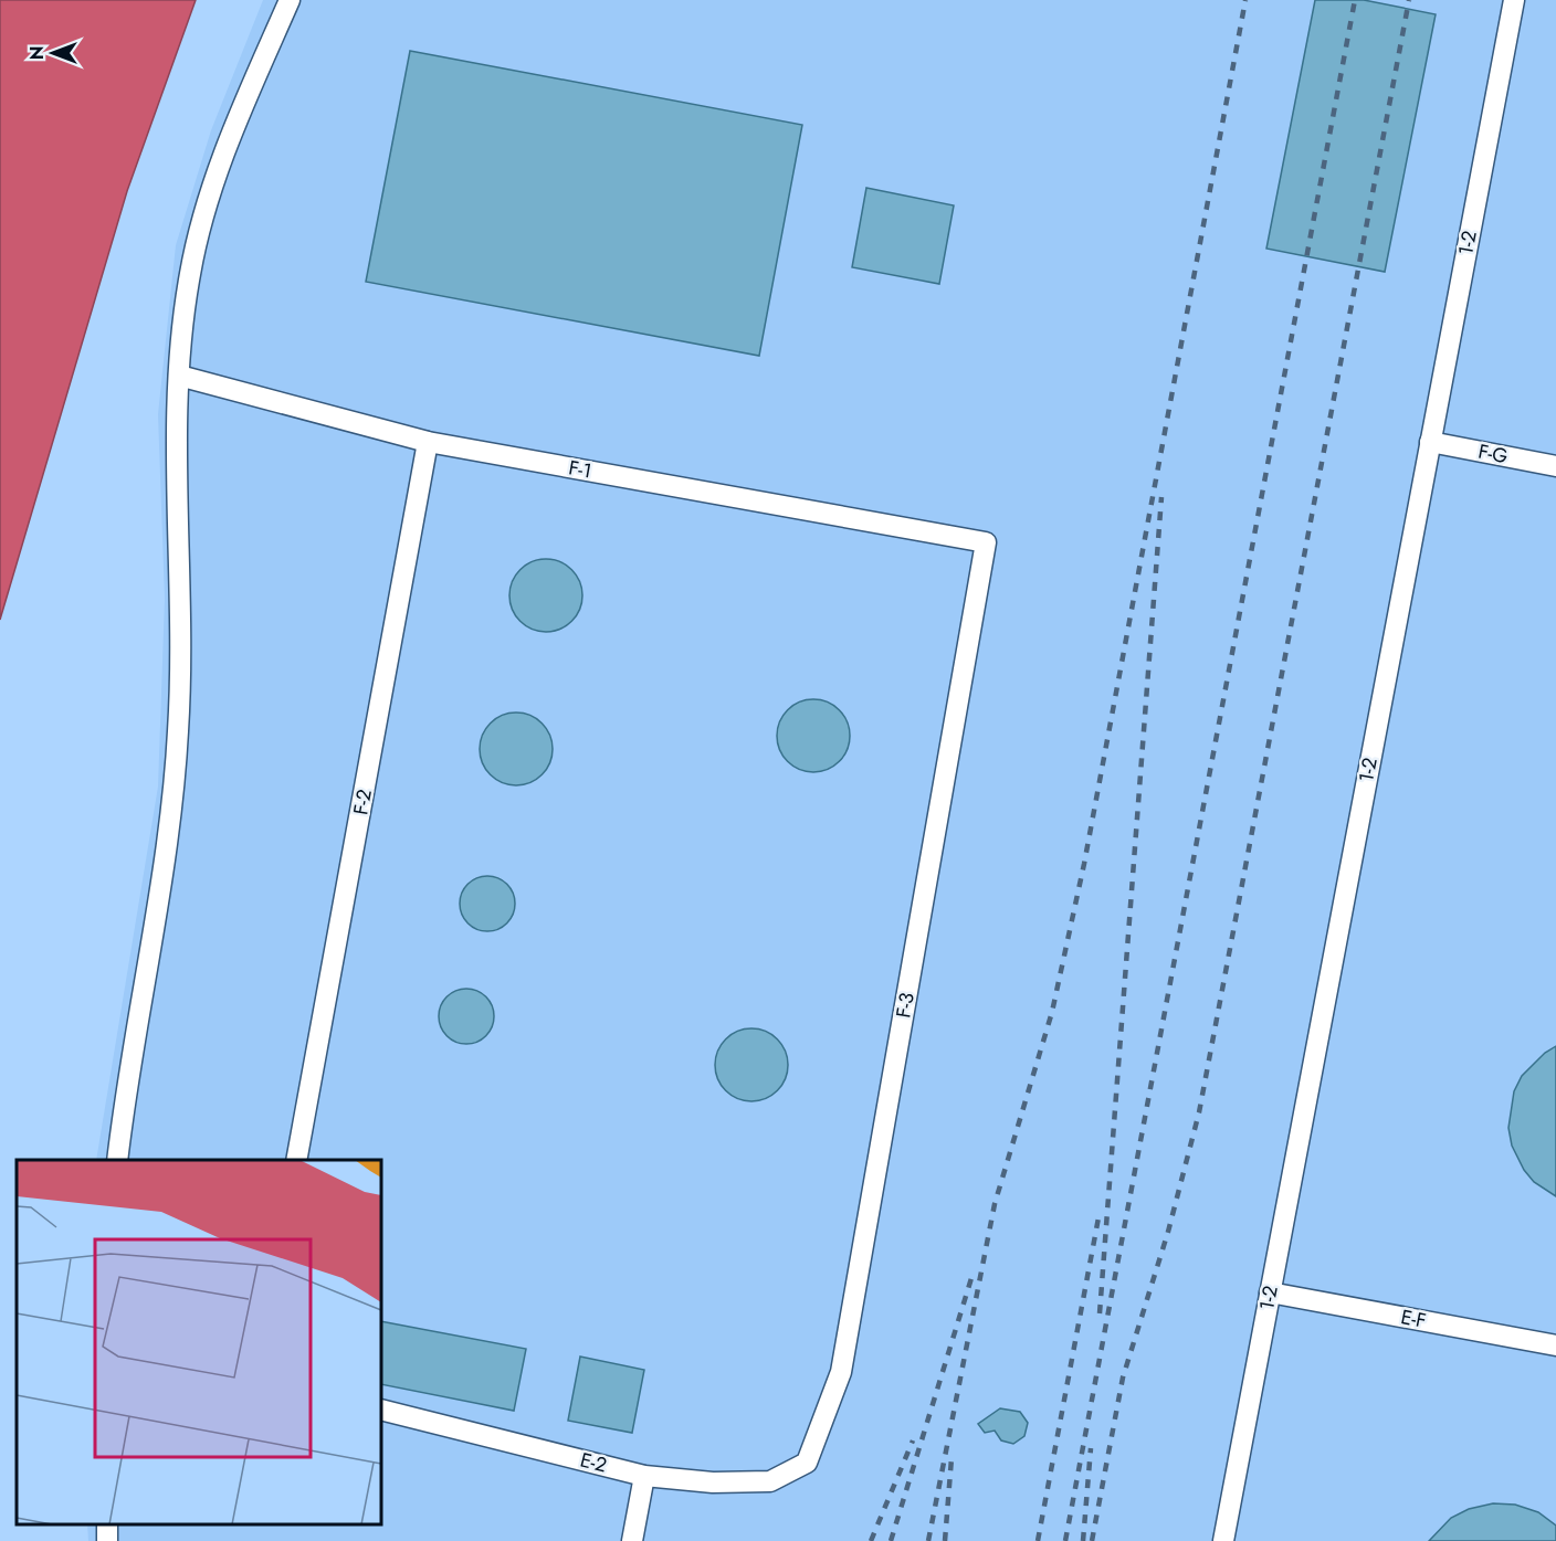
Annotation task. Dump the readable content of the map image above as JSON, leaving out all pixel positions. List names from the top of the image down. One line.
{"streets":{"lane":["1-2","F-G","F-1","F-2","F-3","E-F","E-2"]},"crossings":[["1-2","F-G"],["1-2","E-F"],["F-1","F-2"],["F-1","F-3"],["F-3","E-2"]],"north":"left"}
